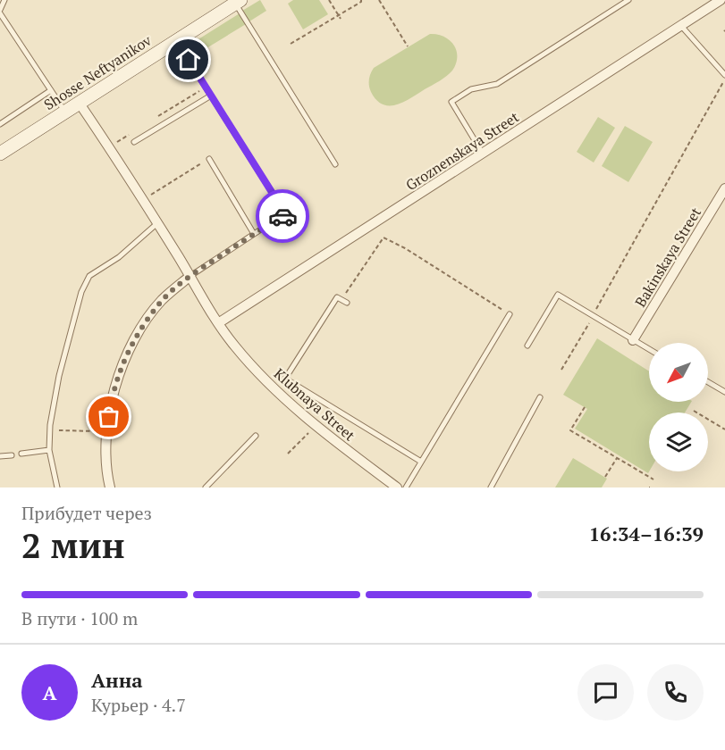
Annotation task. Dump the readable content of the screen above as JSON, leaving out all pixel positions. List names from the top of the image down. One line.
{"streets":{"main road":["Shosse Neftyanikov"],"street":["Groznenskaya Street","Bakinskaya Street","Klubnaya Street"]},"crossings":[["Shosse Neftyanikov","Klubnaya Street"],["Groznenskaya Street","Klubnaya Street"]],"north":"bottom left","page":{"heading":["2 мин","Прибудет через","16:34–16:39"],"panel":["Анна","Курьер · 4.7"],"bar":"В пути · 100 m","round":"А"}}
